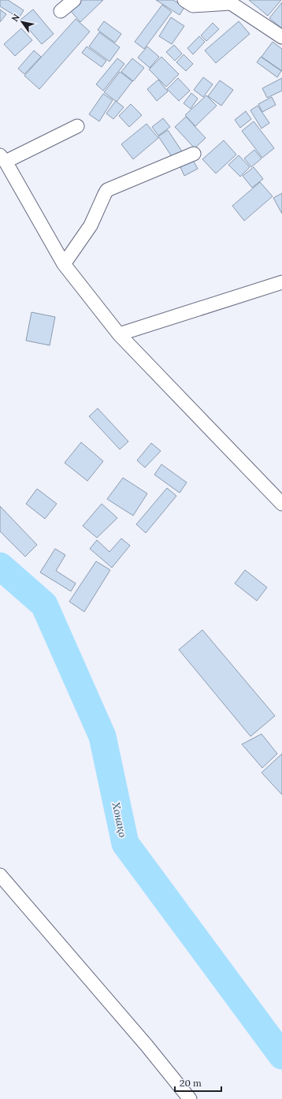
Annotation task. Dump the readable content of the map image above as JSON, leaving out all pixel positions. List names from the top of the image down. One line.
{"water":["Хонақо"],"scale_bar":"20 m","north":"top left"}
